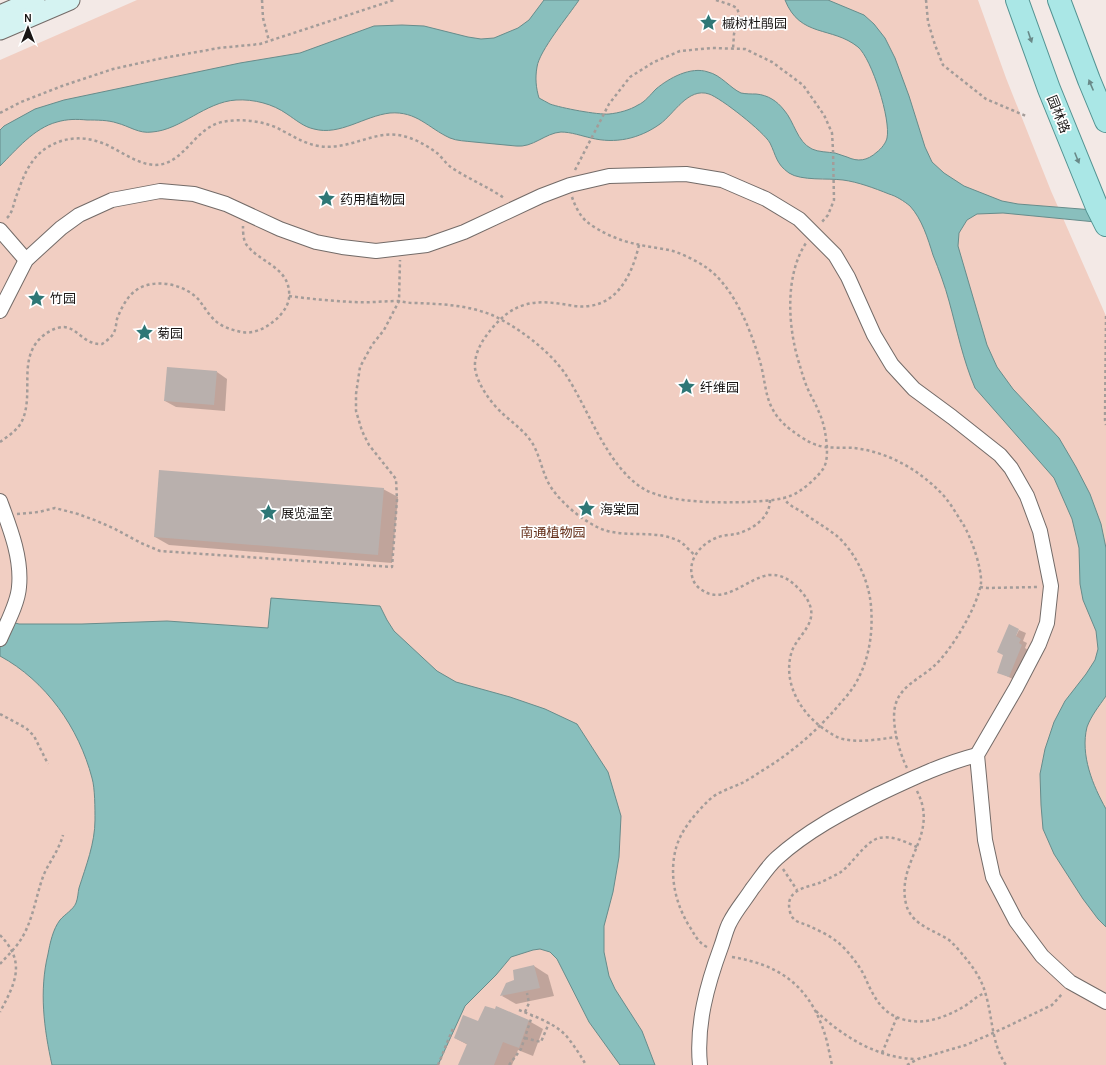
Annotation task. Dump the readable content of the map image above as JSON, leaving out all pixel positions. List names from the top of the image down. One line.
{"streets":{"main road":["园林路"]},"parks":["南通植物园"],"places":{"place":["槭树杜鹃园","药用植物园","竹园","菊园","纤维园","海棠园","展览温室"]},"north":"top"}
